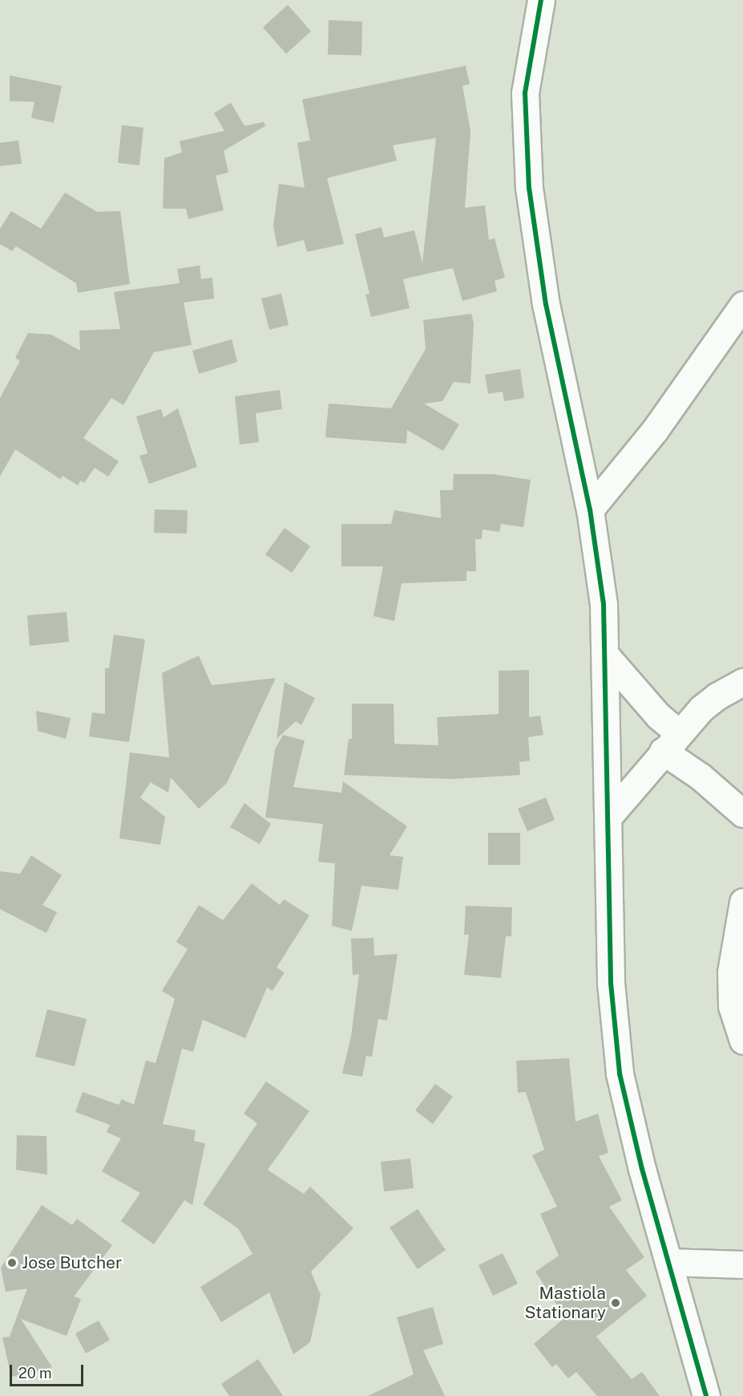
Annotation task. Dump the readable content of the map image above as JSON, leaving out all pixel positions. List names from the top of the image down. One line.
{"places":["Jose Butcher","Mastiola Stationary"],"scale_bar":"20 m"}
